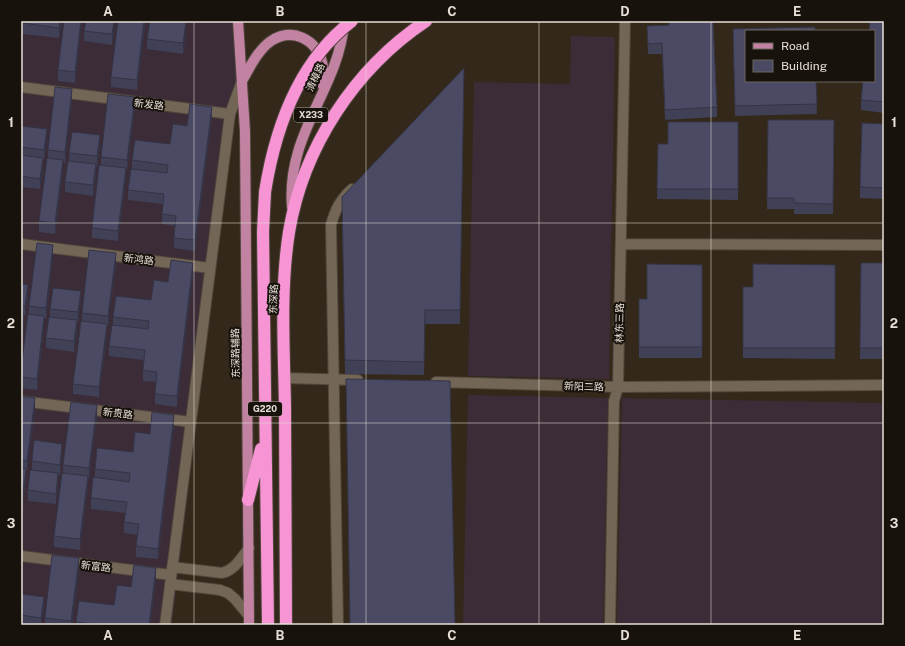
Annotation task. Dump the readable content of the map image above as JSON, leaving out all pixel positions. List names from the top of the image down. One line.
{"streets":{"highway":["东深路","G220"],"main road":["清樟路","X233","东深路辅路"],"street":["新发路","新鸿路","林东三路","新阳二路","新贵路","新富路"]},"crossings":[["清樟路","东深路"],["林东三路","新阳二路"]],"legend":["Road","Building"],"grid":{"columns":["A","B","C","D","E"],"rows":["1","2","3"]}}
